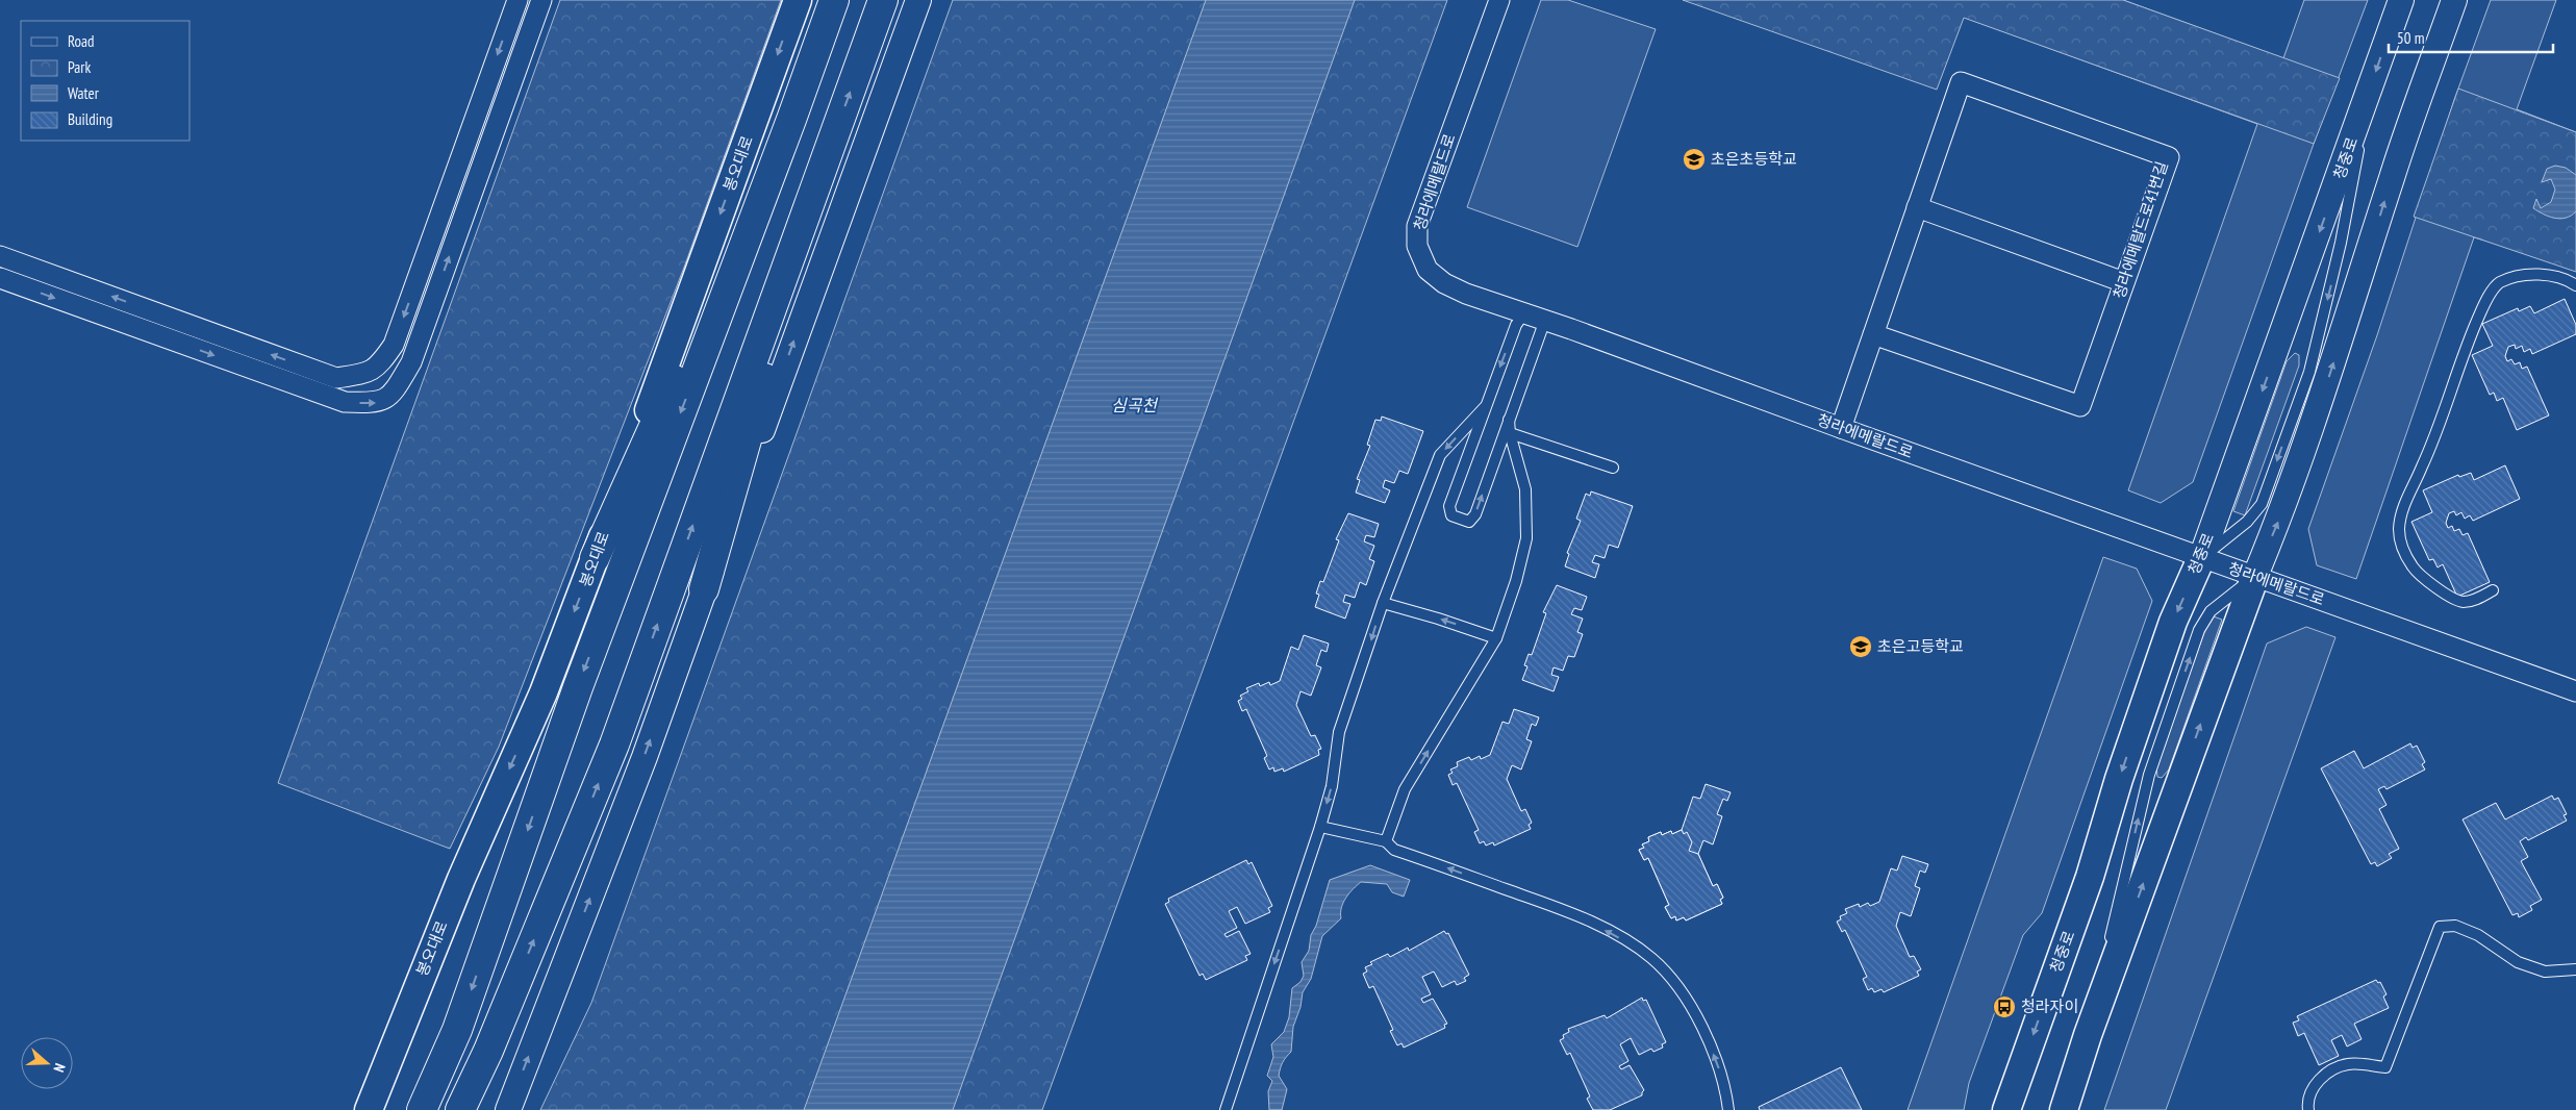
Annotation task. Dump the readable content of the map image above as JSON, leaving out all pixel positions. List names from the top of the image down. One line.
{"streets":{"highway":["봉오대로"],"main road":["청중로"],"street":["청라에메랄드로","청라에메랄드로41번길"]},"crossings":[["청중로","청라에메랄드로"],["청라에메랄드로","청라에메랄드로41번길"]],"one_way":["봉오대로"],"water":["심곡천"],"places":{"school or university":["초은초등학교","초은고등학교"],"bus stop":["청라자이"]},"legend":["Road","Park","Water","Building"],"scale_bar":"50 m","north":"right"}
